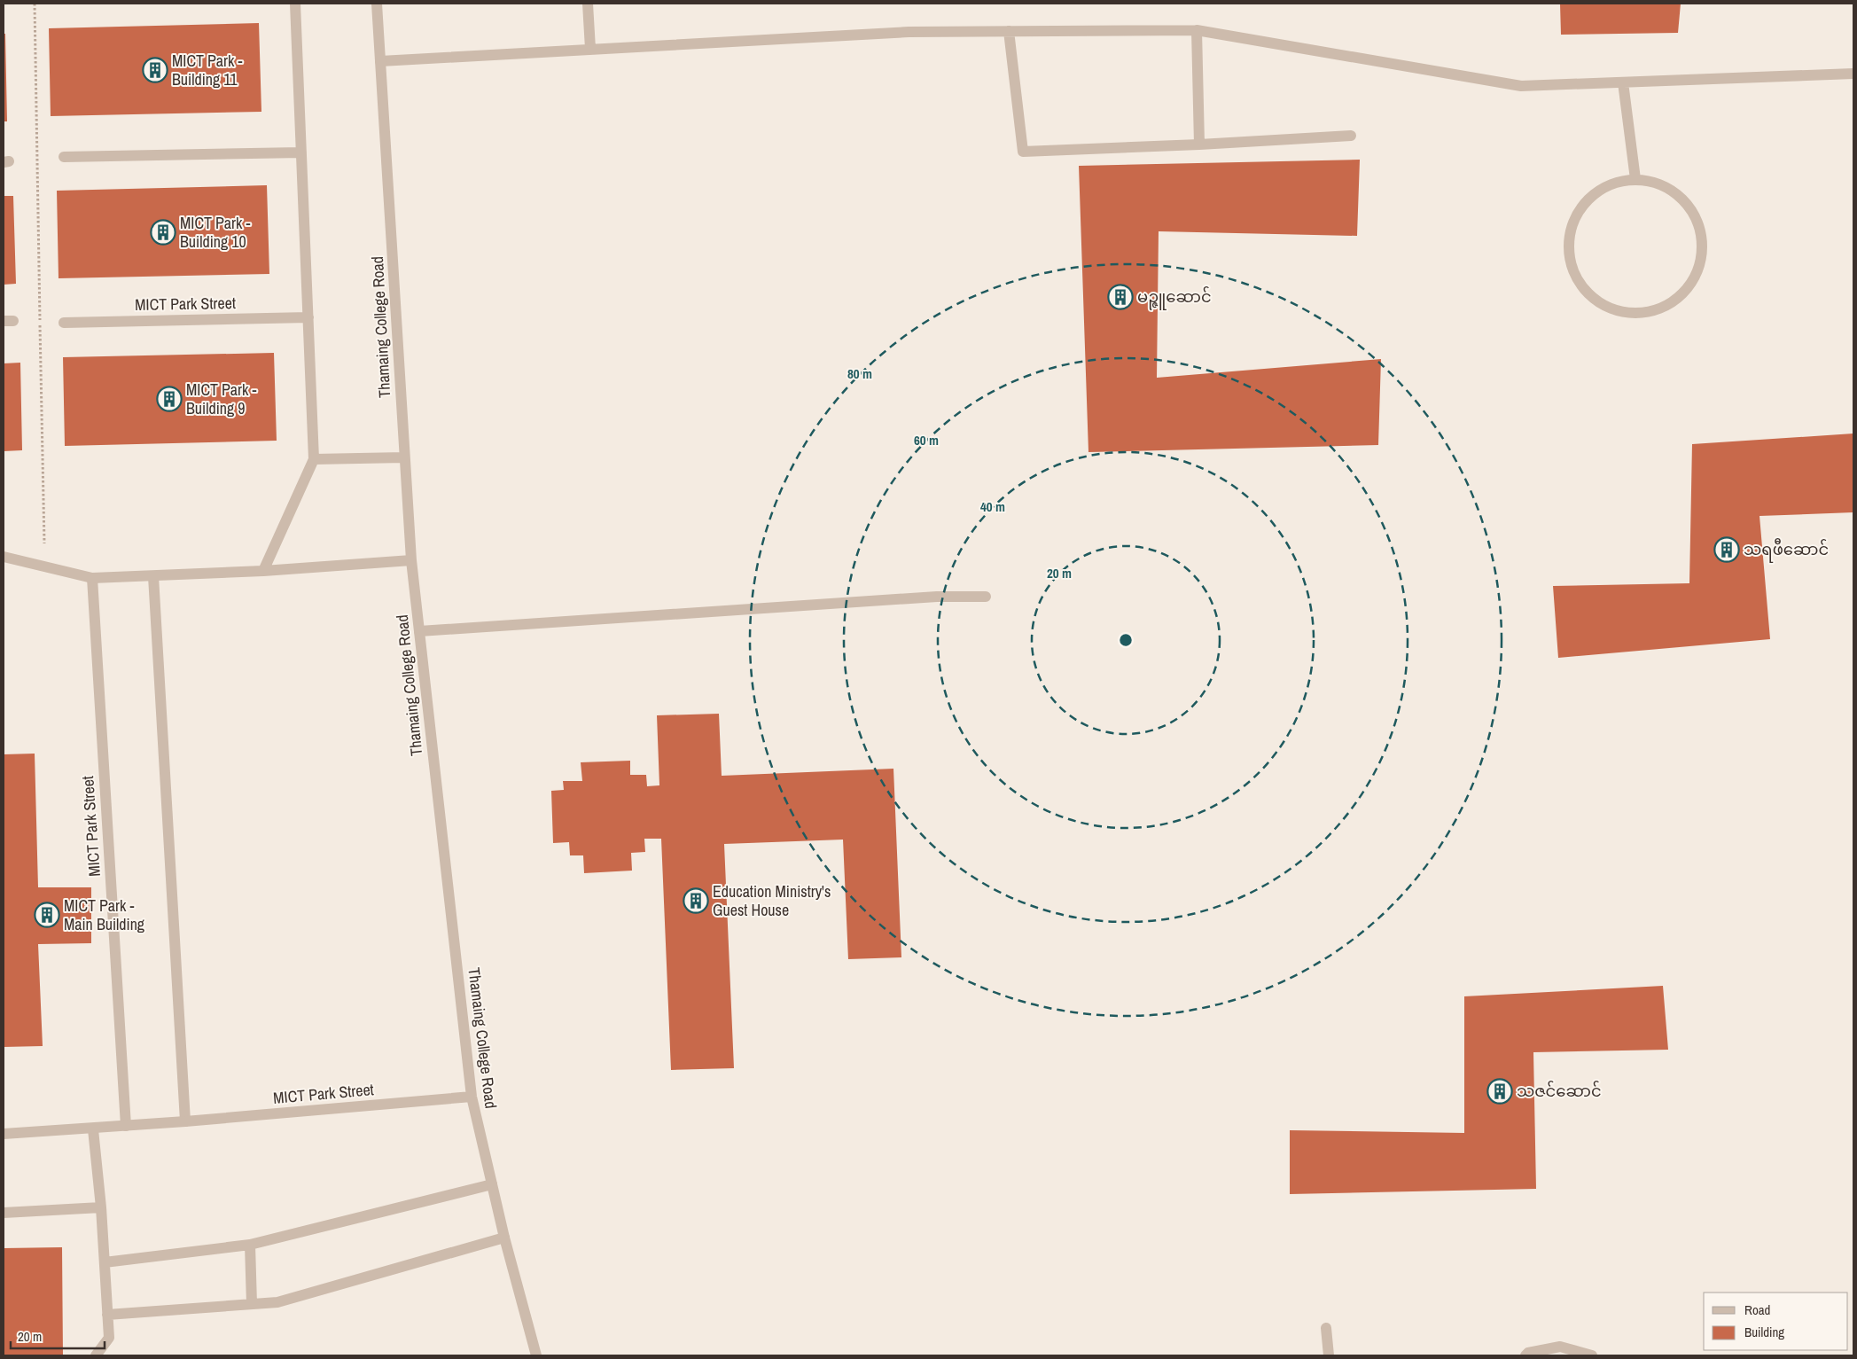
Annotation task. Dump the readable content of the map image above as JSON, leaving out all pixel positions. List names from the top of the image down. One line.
{"streets":{"street":["MICT Park Street","Thamaing College Road"]},"crossings":[["MICT Park Street","Thamaing College Road"]],"places":{"building":["MICT Park - Building 11","MICT Park - Building 10","မဉ္ဇူဆောင်","MICT Park - Building 9","သရဖီဆောင်","Education Ministry's Guest House","MICT Park - Main Building","သဇင်ဆောင်"]},"legend":["Road","Building"],"scale_bar":"20 m","rings":["80 m","60 m","40 m","20 m"]}
